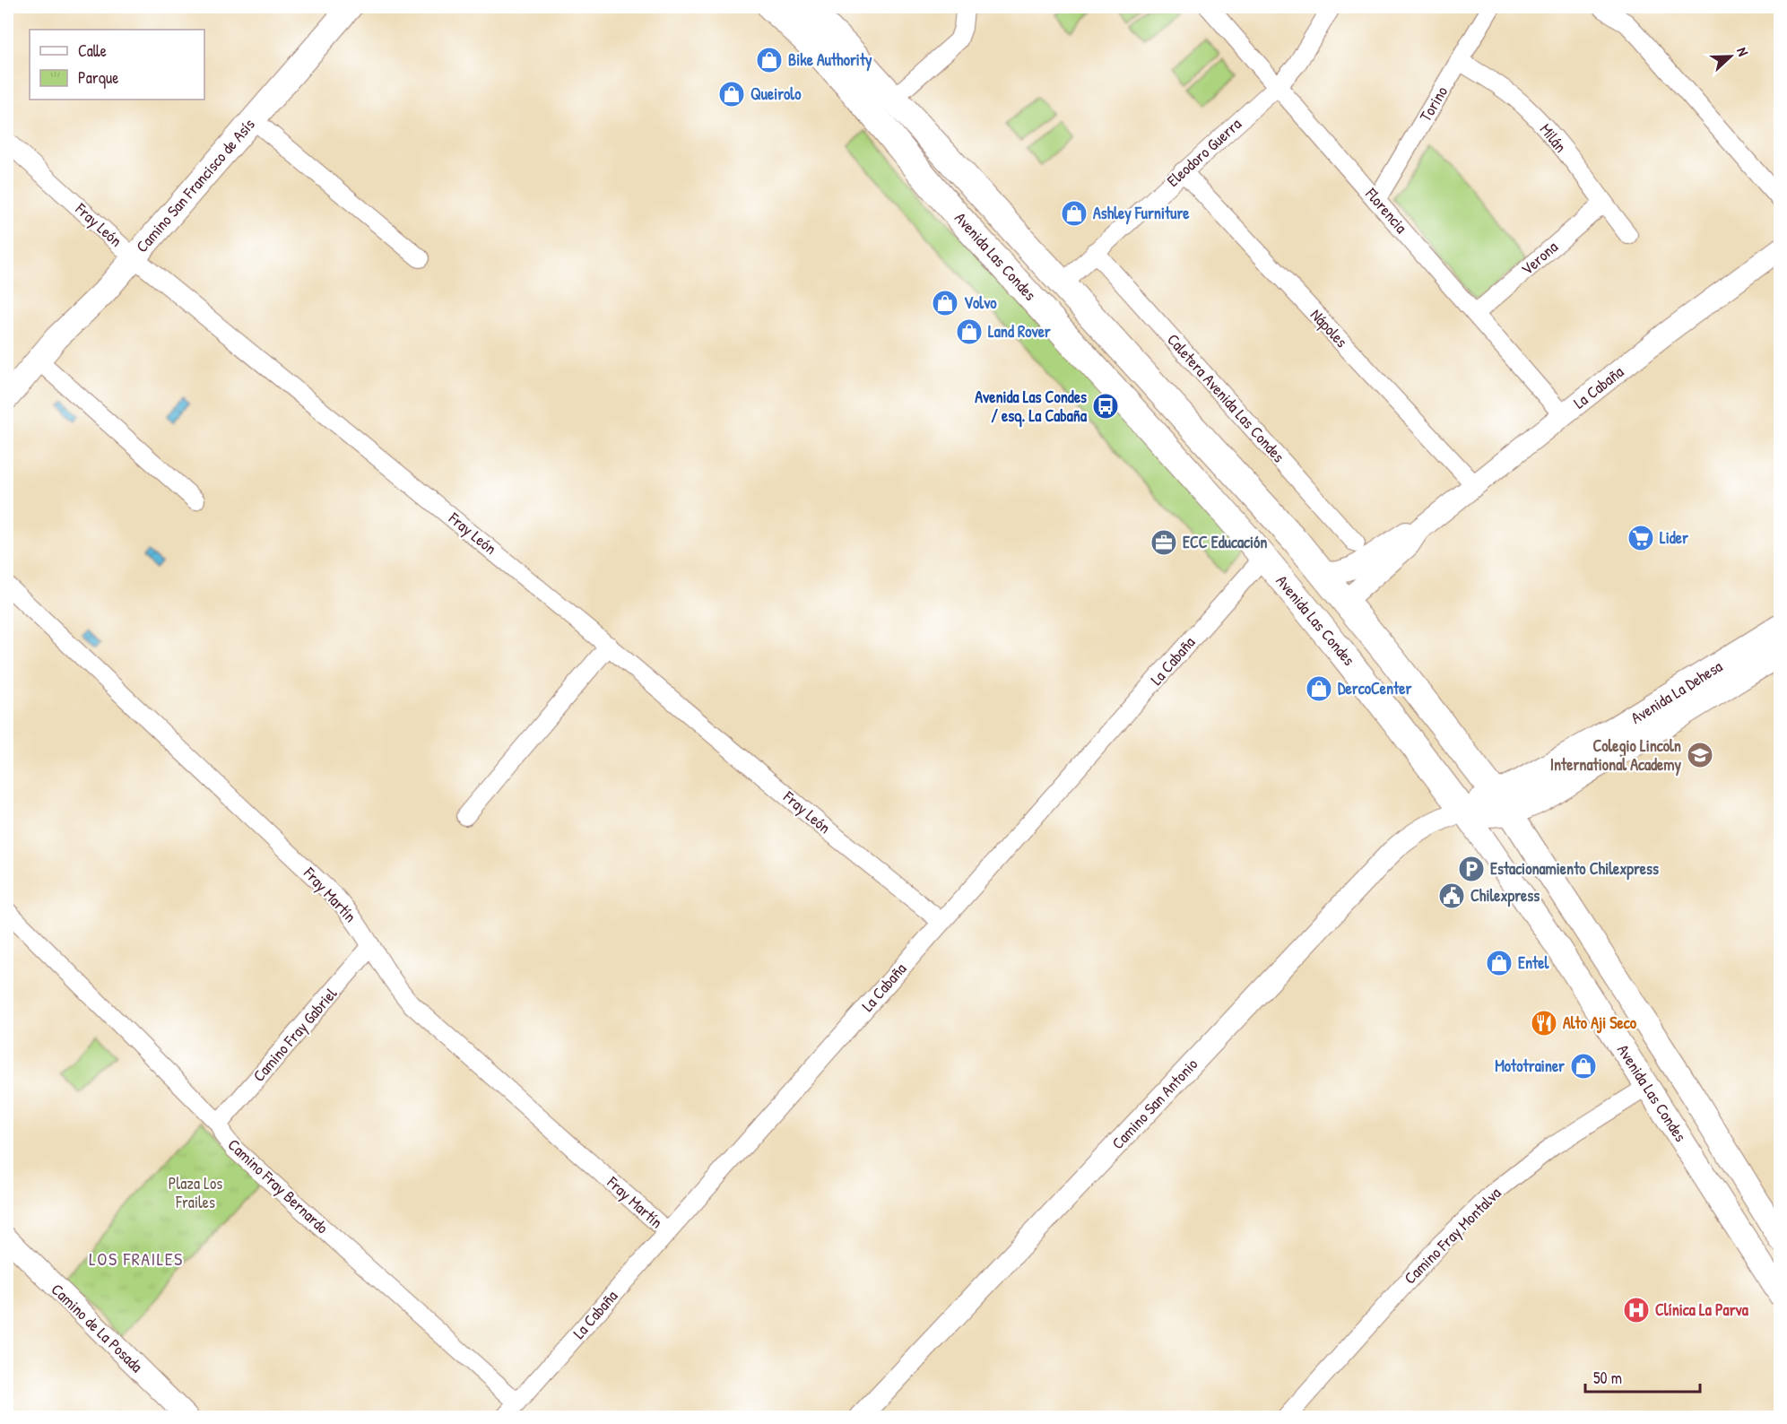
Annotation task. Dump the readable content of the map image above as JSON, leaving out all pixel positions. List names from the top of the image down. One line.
{"streets":{"main road":["Camino San Francisco de Asís","Avenida Las Condes","Avenida La Dehesa"],"street":["Torino","Milán","Eleodoro Guerra","Florencia","Fray León","Verona","Nápoles","La Cabaña","Caletera Avenida Las Condes","Fray Martín","Camino Fray Gabriel","Camino San Antonio","Camino Fray Bernardo","Camino Fray Montalva","Camino de La Posada"]},"crossings":[["Torino","Milán"],["Torino","Florencia"],["Milán","Verona"],["Eleodoro Guerra","Florencia"],["Eleodoro Guerra","Avenida Las Condes"],["Eleodoro Guerra","Nápoles"],["Eleodoro Guerra","Caletera Avenida Las Condes"],["Camino San Francisco de Asís","Fray León"],["Florencia","Verona"],["Florencia","La Cabaña"],["Fray León","La Cabaña"],["Avenida Las Condes","La Cabaña"],["Avenida Las Condes","Avenida La Dehesa"],["Avenida Las Condes","Camino San Antonio"],["Avenida Las Condes","Camino Fray Montalva"],["Nápoles","La Cabaña"],["La Cabaña","Fray Martín"],["La Cabaña","Camino Fray Bernardo"],["Avenida La Dehesa","Camino San Antonio"],["Fray Martín","Camino Fray Gabriel"],["Camino Fray Gabriel","Camino Fray Bernardo"]],"districts":["LOS FRAILES"],"parks":["Plaza Los Frailes"],"places":{"shop":["Bike Authority","Queirolo","Ashley Furniture","Volvo","Land Rover","DercoCenter","Entel","Mototrainer"],"bus stop":["Avenida Las Condes / esq. La Cabaña"],"supermarket":["Lider"],"office":["ECC Educación"],"school or university":["Colegio Lincoln International Academy"],"parking":["Estacionamiento Chilexpress"],"public building":["Chilexpress"],"restaurant":["Alto Aji Seco"],"hospital":["Clínica La Parva"]},"legend":["Calle","Parque"],"scale_bar":"50 m","north":"right"}
